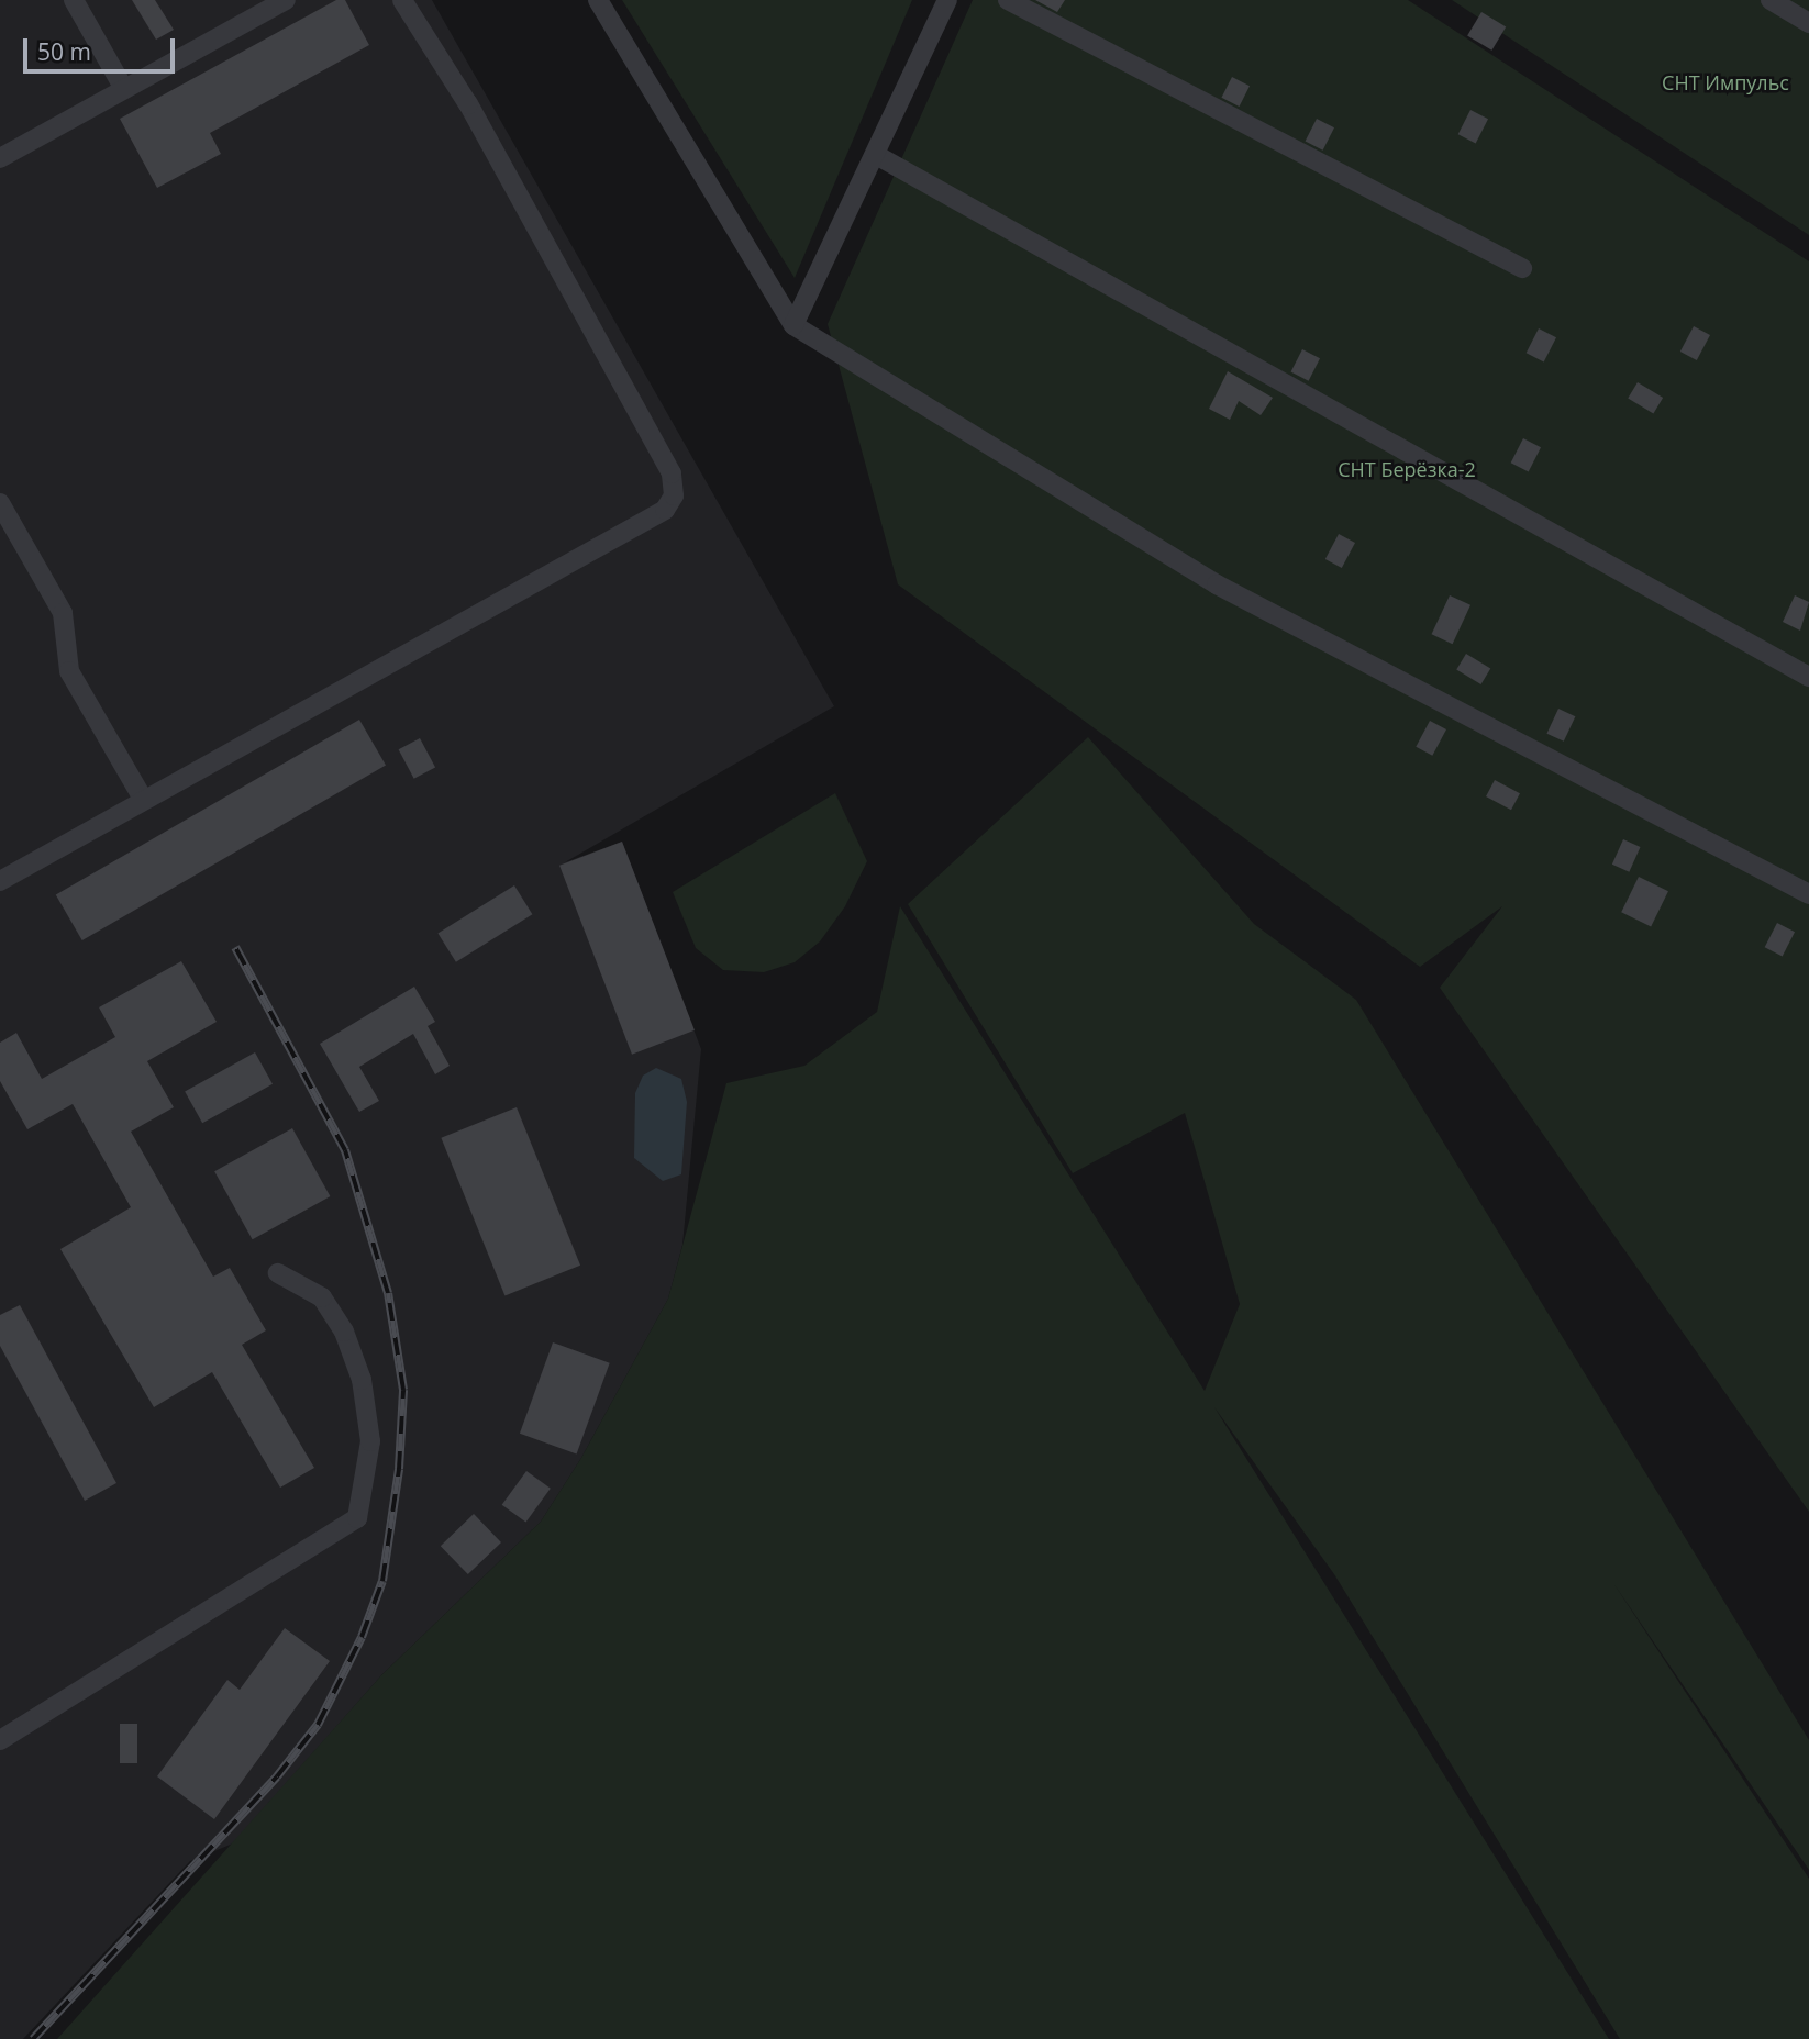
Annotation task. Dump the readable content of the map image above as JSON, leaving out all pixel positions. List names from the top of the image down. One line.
{"parks":["СНТ Импульс","СНТ Берёзка-2"],"scale_bar":"50 m"}
